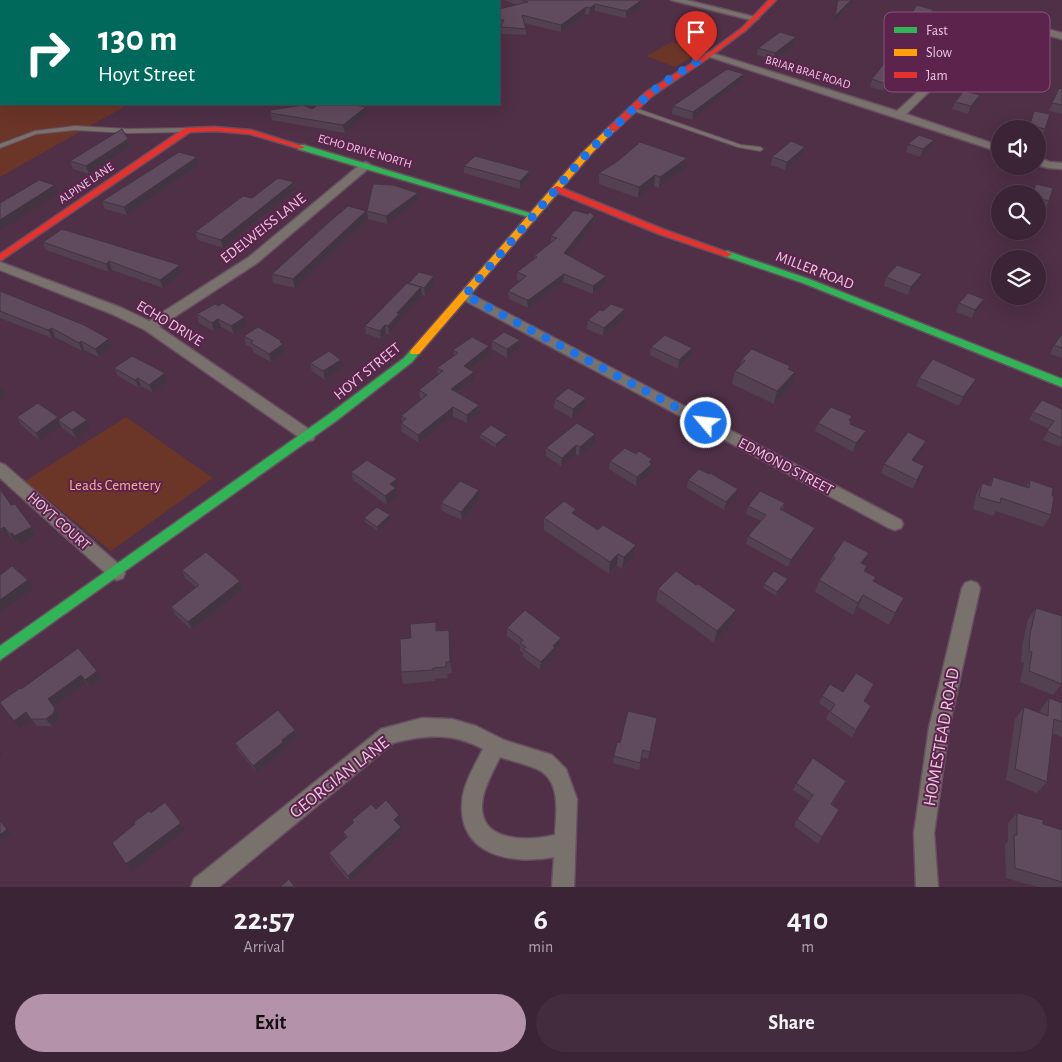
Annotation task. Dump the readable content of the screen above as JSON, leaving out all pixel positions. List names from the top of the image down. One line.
{"streets":{"main road":["ECHO DRIVE NORTH","ALPINE LANE","MILLER ROAD","HOYT STREET"],"street":["BRIAR BRAE ROAD","EDELWEISS LANE","ECHO DRIVE","EDMOND STREET","HOYT COURT","HOMESTEAD ROAD","GEORGIAN LANE"]},"crossings":[["BRIAR BRAE ROAD","HOYT STREET"],["ECHO DRIVE NORTH","ALPINE LANE"],["ECHO DRIVE NORTH","EDELWEISS LANE"],["ECHO DRIVE NORTH","HOYT STREET"],["EDELWEISS LANE","ECHO DRIVE"],["MILLER ROAD","HOYT STREET"],["ECHO DRIVE","HOYT STREET"],["HOYT STREET","EDMOND STREET"],["HOYT STREET","HOYT COURT"]],"parks":["Leads Cemetery"],"legend":["Fast","Slow","Jam"],"page":{"turn":["130 m","Hoyt Street"],"eta":["22:57","Arrival","6","min","410","m"],"buttons":["Exit","Share"]}}
